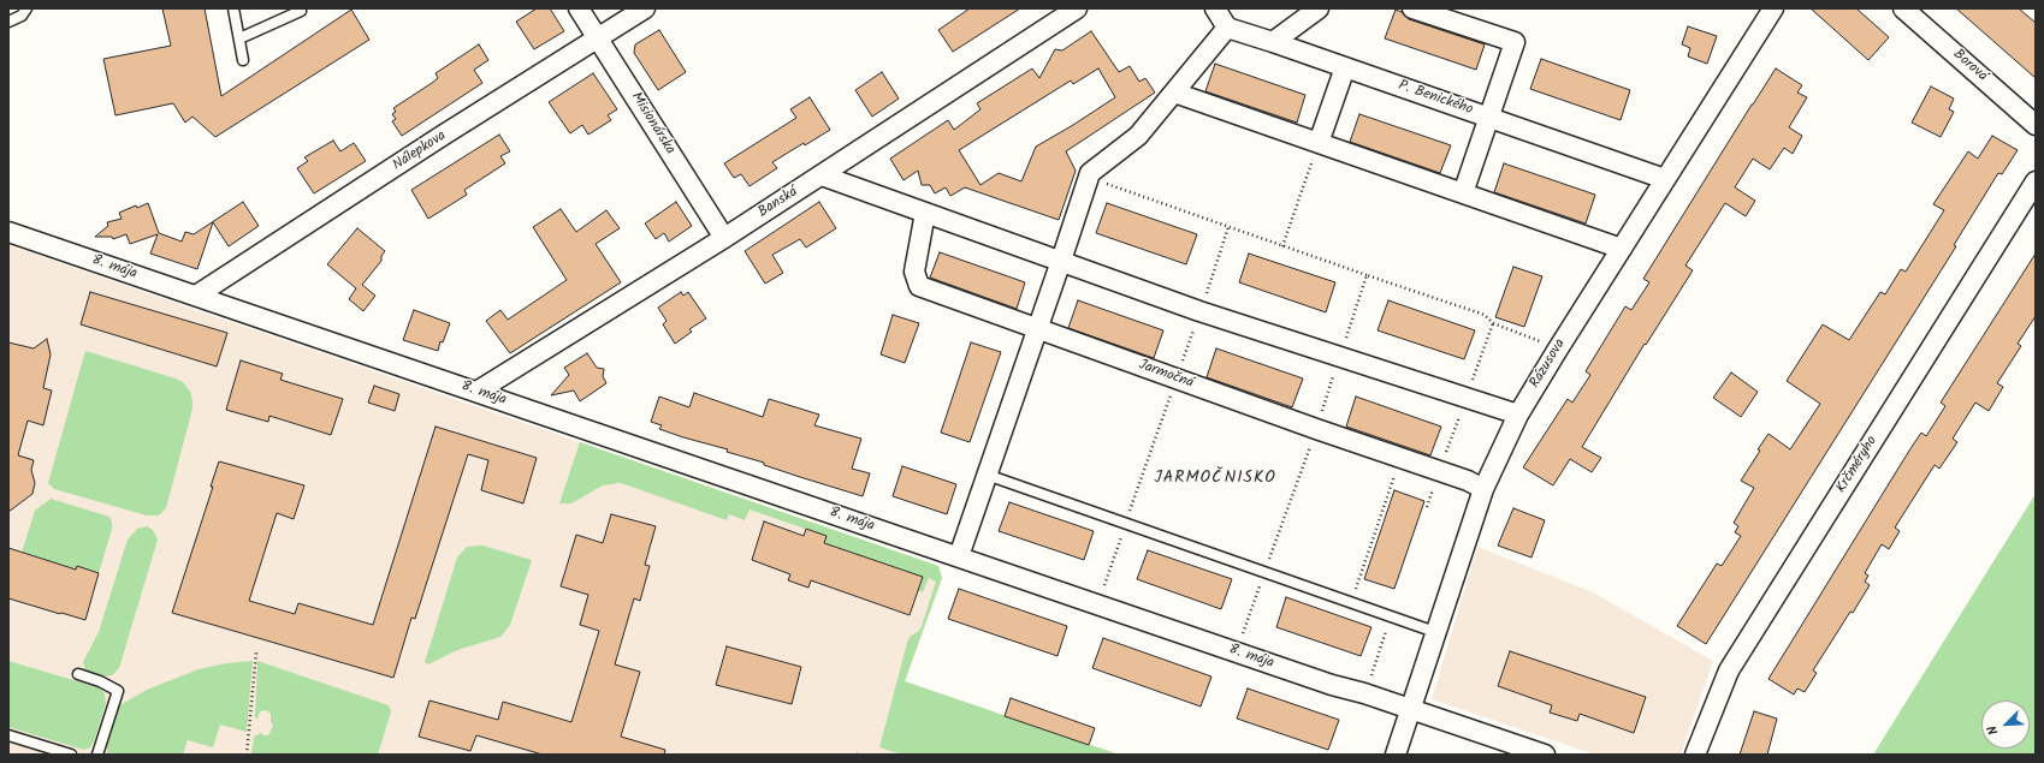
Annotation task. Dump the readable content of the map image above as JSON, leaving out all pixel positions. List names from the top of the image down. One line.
{"streets":{"street":["Borová","P. Benického","Misionárska","Nálepkova","Banská","8. mája","Rázusova","Jarmočná","Krčméryho"]},"crossings":[["P. Benického","Rázusova"],["Misionárska","Nálepkova"],["Misionárska","Banská"],["Nálepkova","8. mája"],["Banská","8. mája"],["8. mája","Rázusova"],["Rázusova","Jarmočná"]],"districts":["JARMOČNISKO"],"north":"bottom left"}
